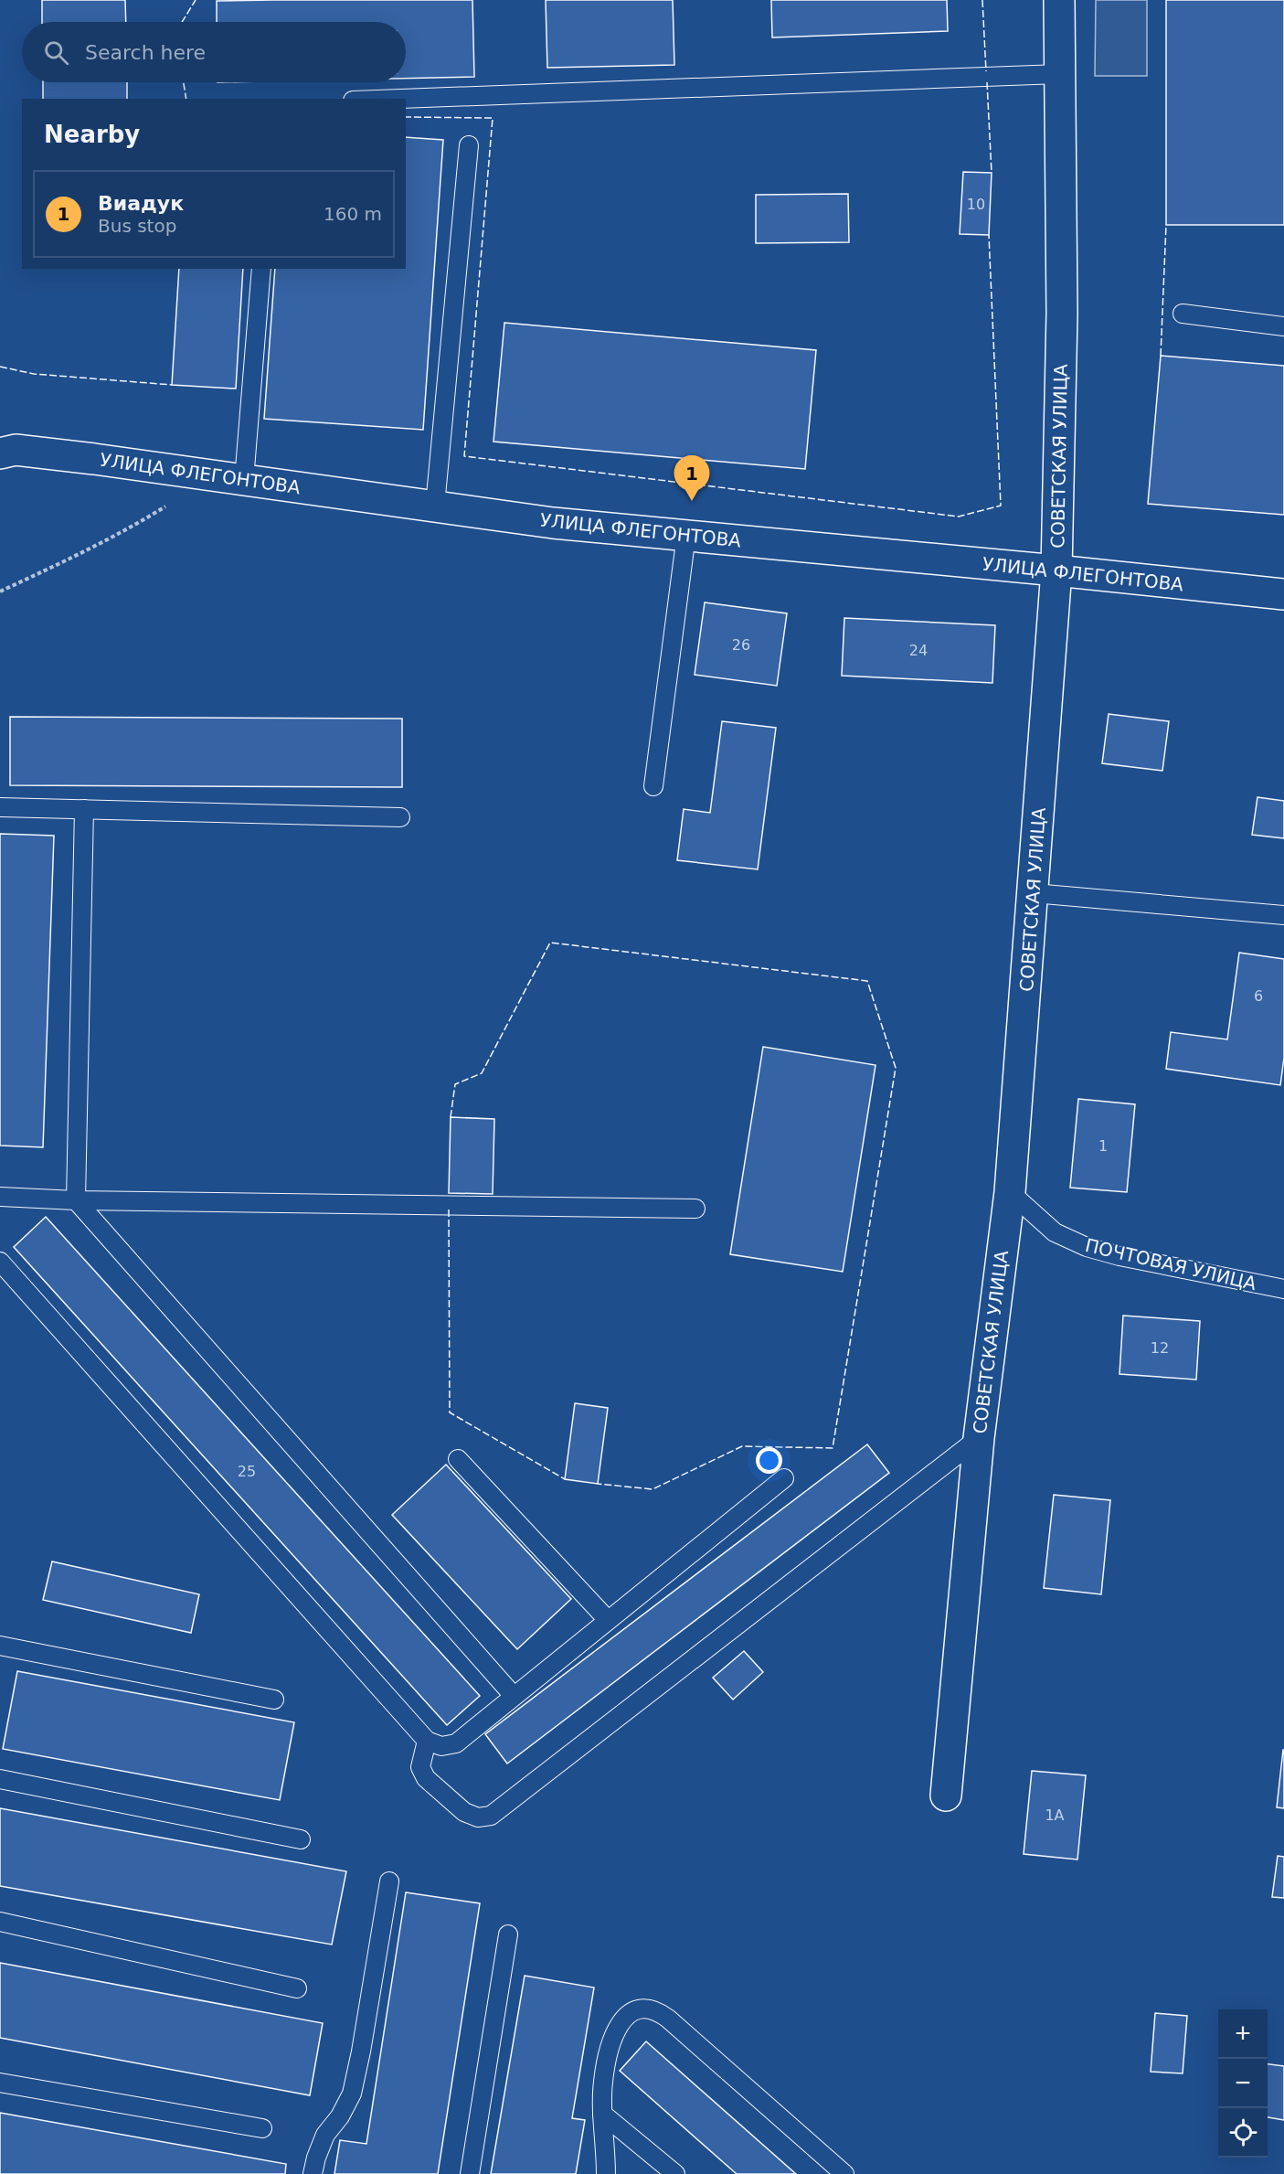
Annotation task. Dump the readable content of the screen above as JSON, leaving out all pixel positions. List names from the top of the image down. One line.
{"streets":{"main road":["СОВЕТСКАЯ УЛИЦА","УЛИЦА ФЛЕГОНТОВА"],"lane":["ПОЧТОВАЯ УЛИЦА"]},"crossings":[["СОВЕТСКАЯ УЛИЦА","УЛИЦА ФЛЕГОНТОВА"],["СОВЕТСКАЯ УЛИЦА","ПОЧТОВАЯ УЛИЦА"]],"house_numbers":["10","26","24","6","1","12","25","1А"],"page":{"search":"Search here","heading":"Nearby","list":[{"mark":"1","name":"Виадук","note":"Bus stop","value":"160 m"}],"pins":"1","map_buttons":["+","−"]}}
